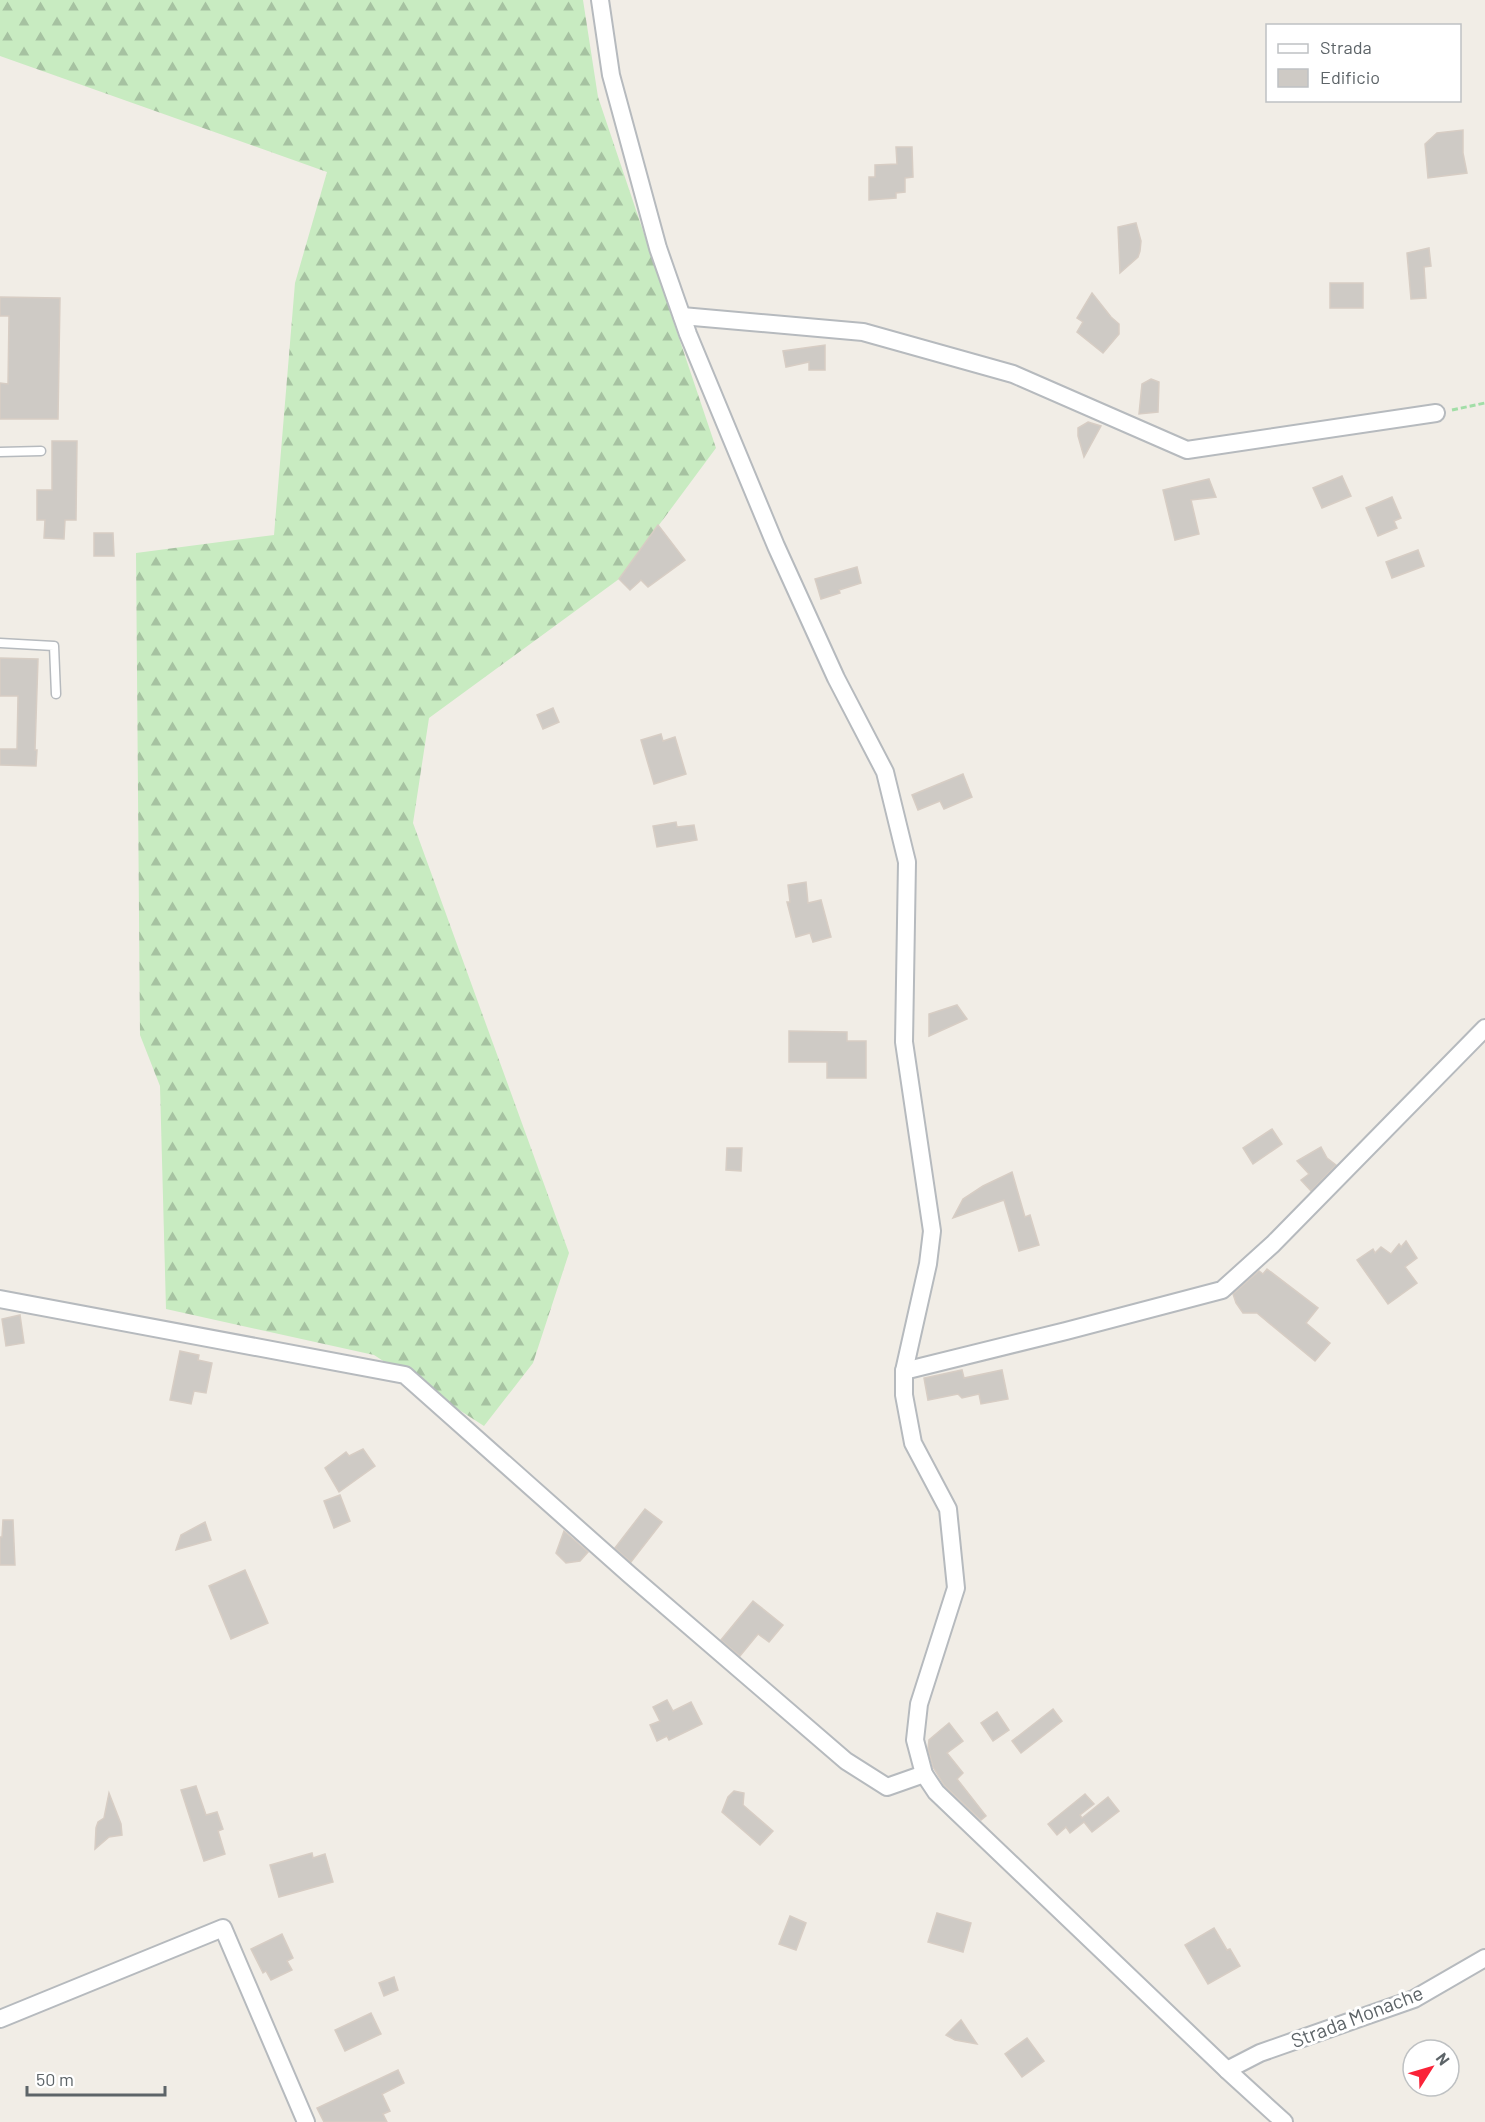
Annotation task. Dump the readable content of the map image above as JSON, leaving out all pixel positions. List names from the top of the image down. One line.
{"streets":{"street":["Strada Monache"]},"legend":["Strada","Edificio"],"scale_bar":"50 m","north":"top right"}
